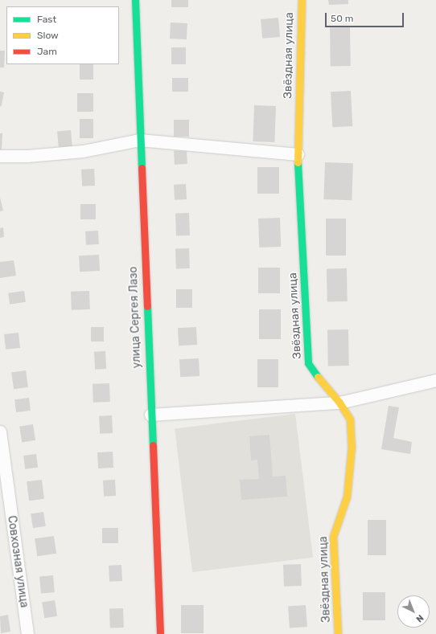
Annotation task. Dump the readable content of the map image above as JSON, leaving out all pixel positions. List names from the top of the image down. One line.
{"streets":{"street":["Звёздная улица","улица Сергея Лазо","Совхозная улица"]},"legend":["Fast","Slow","Jam"],"scale_bar":"50 m","north":"bottom right"}
